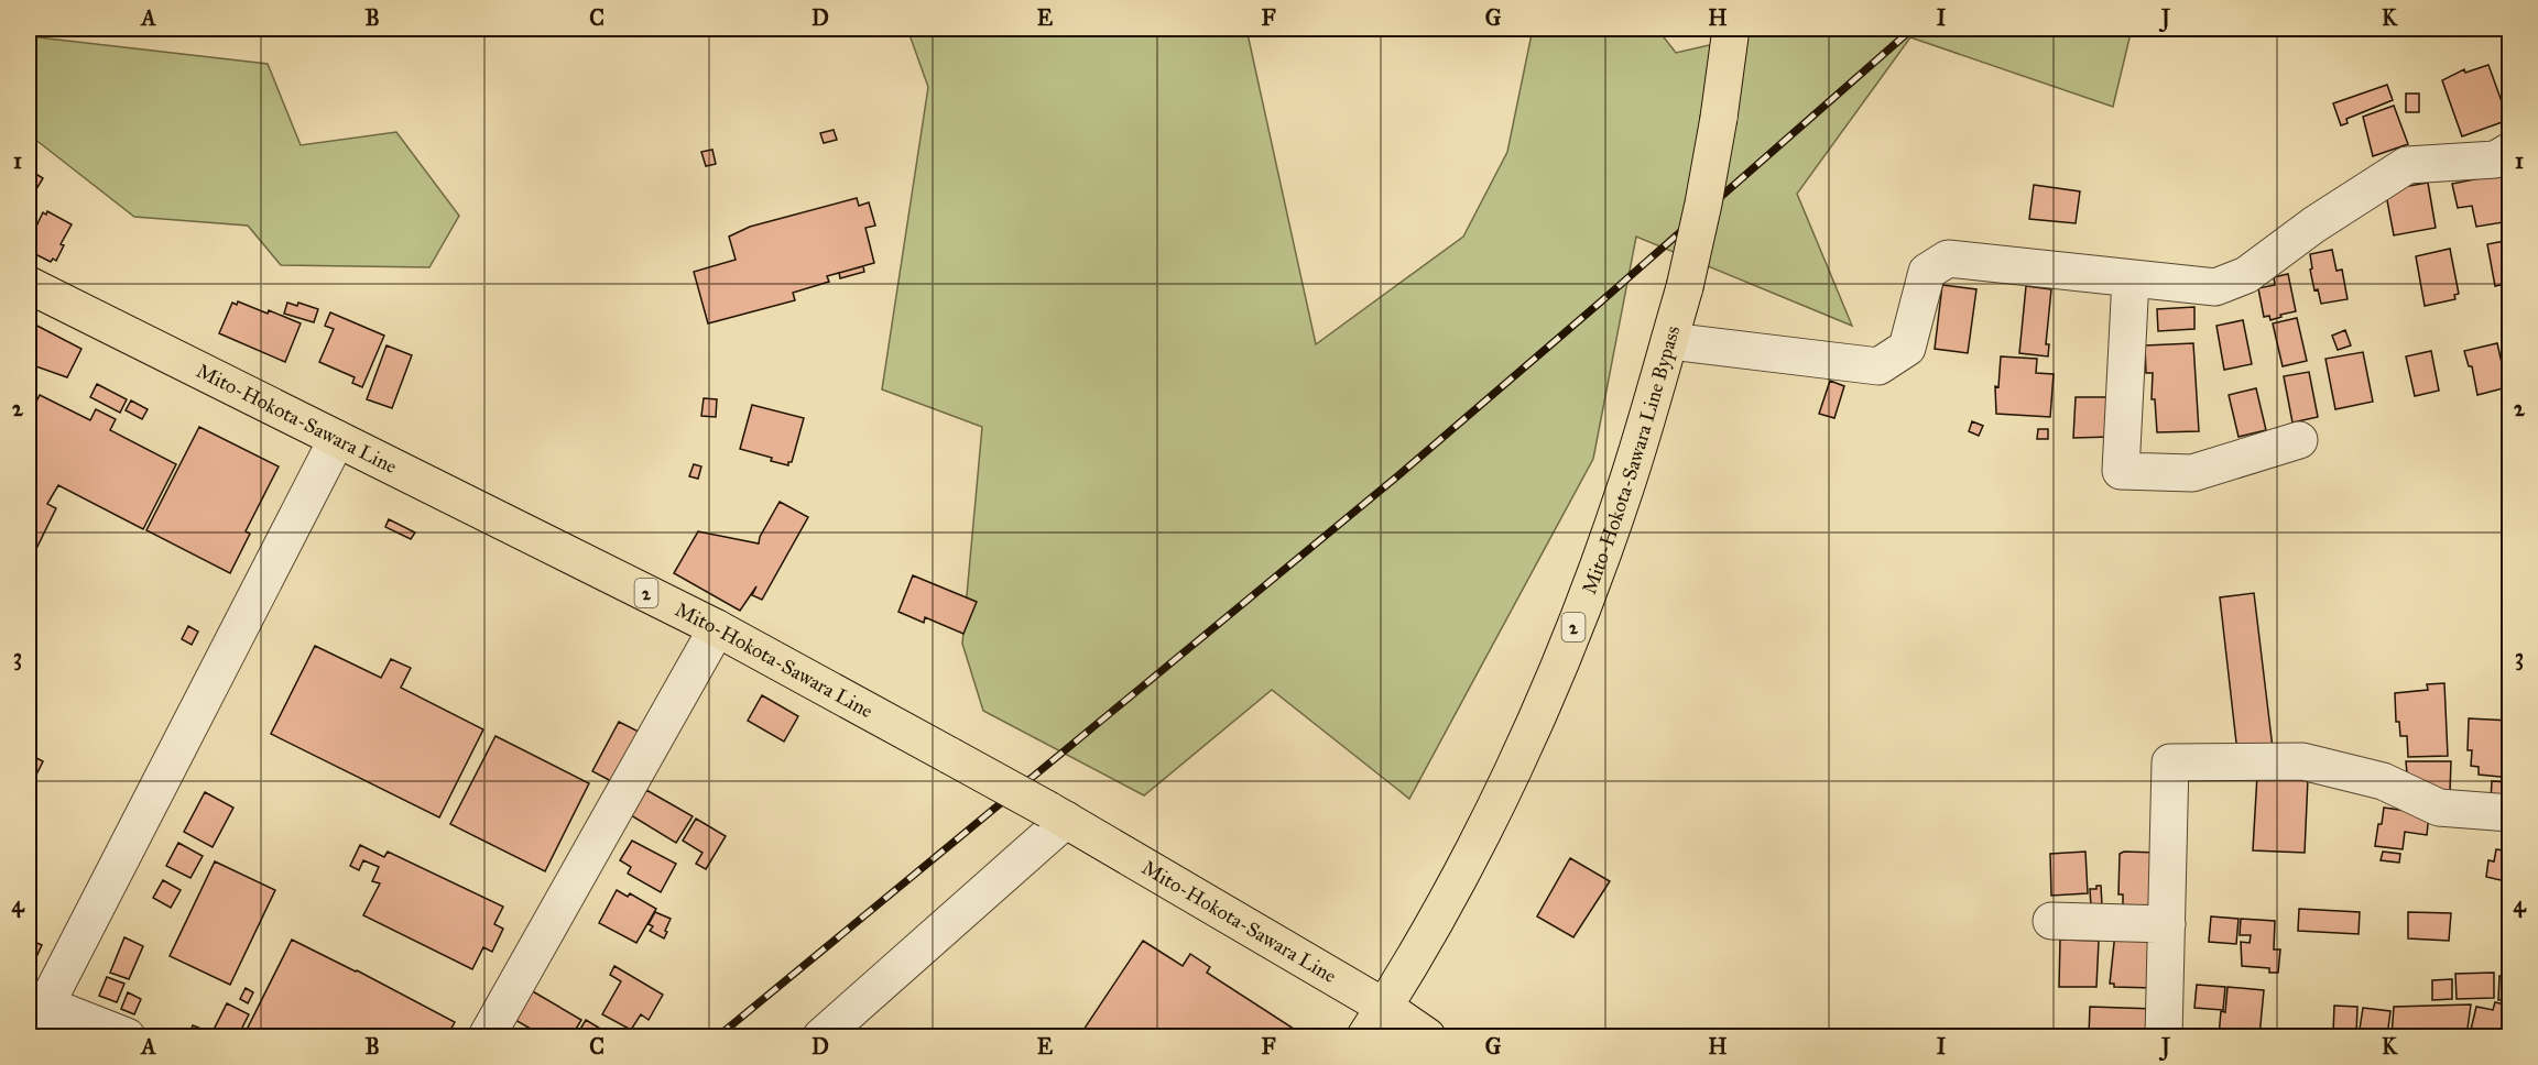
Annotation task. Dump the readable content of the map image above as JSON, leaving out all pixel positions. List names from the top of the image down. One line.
{"streets":{"main road":["Mito-Hokota-Sawara Line","Mito-Hokota-Sawara Line Bypass","2"]},"crossings":[["Mito-Hokota-Sawara Line","Mito-Hokota-Sawara Line Bypass"]],"grid":{"columns":["A","B","C","D","E","F","G","H","I","J","K"],"rows":["1","2","3","4"]}}
